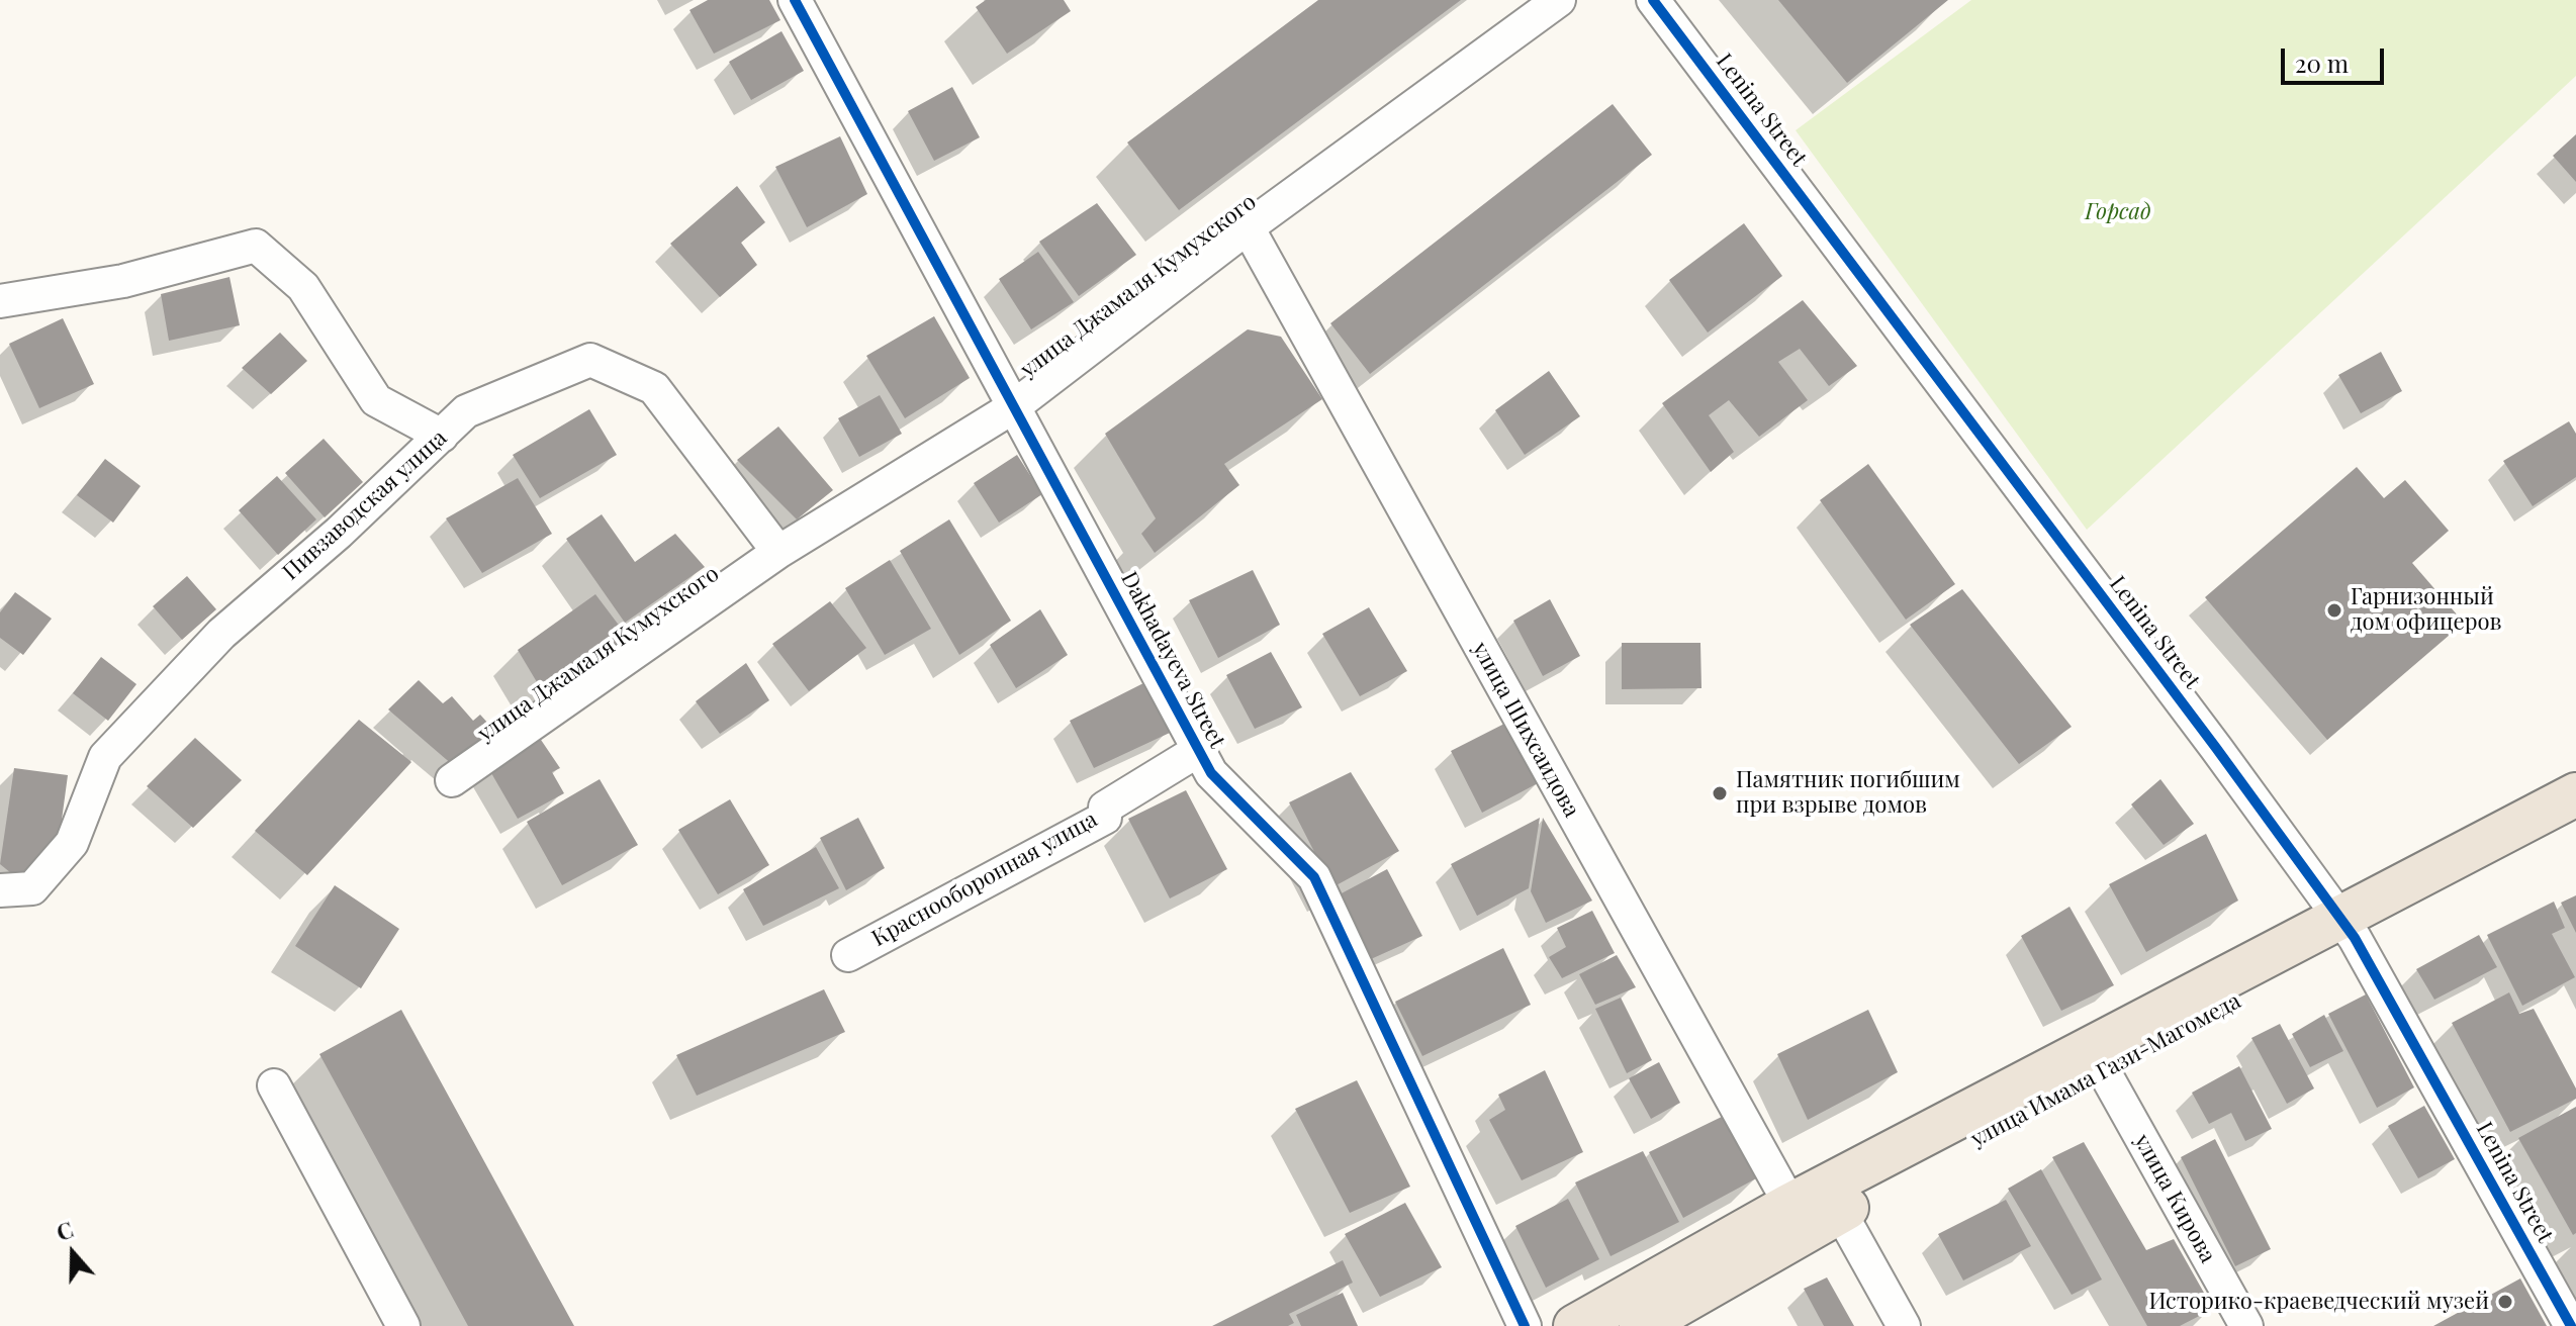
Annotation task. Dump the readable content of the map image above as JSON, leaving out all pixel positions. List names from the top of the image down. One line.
{"streets":{"main road":["улица Имама Гази-Магомеда"],"street":["Lenina Street","улица Джамаля Кумухского","Пивзаводская улица","Dakhadayeva Street","улица Шихсаидова","Краснооборонная улица","улица Кирова"]},"crossings":[["Lenina Street","улица Имама Гази-Магомеда"],["улица Джамаля Кумухского","Пивзаводская улица"],["улица Джамаля Кумухского","Dakhadayeva Street"],["улица Джамаля Кумухского","улица Шихсаидова"],["Dakhadayeva Street","Краснооборонная улица"],["улица Шихсаидова","улица Имама Гази-Магомеда"],["улица Имама Гази-Магомеда","улица Кирова"]],"parks":["Горсад"],"places":["Гарнизонный дом офицеров","Памятник погибшим при взрыве домов","Историко-краеведческий музей"],"scale_bar":"20 m","north":"top"}
